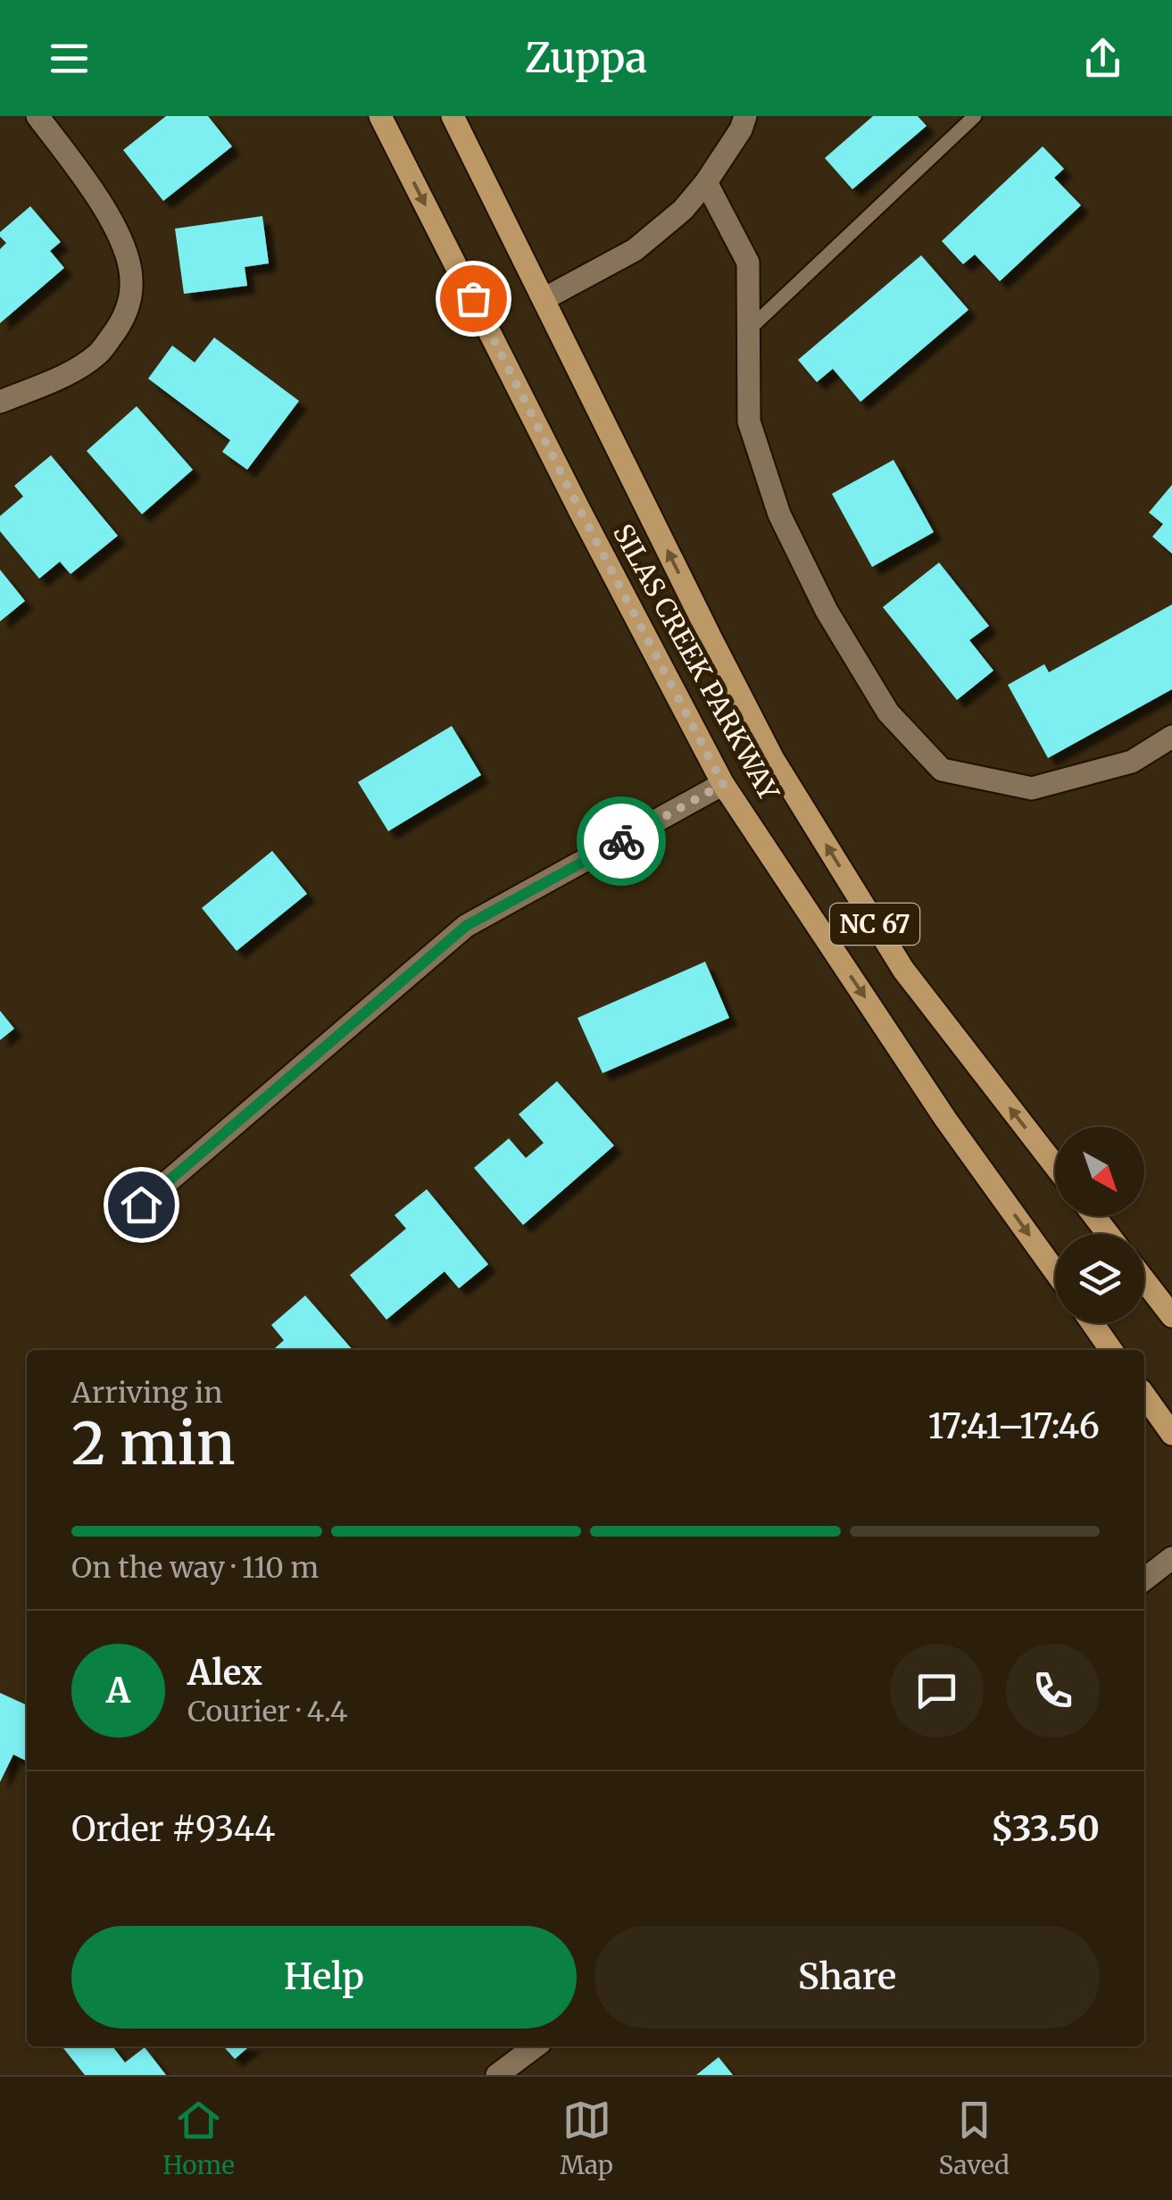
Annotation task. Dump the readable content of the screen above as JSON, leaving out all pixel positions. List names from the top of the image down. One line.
{"streets":{"main road":["SILAS CREEK PARKWAY","NC 67"]},"north":"bottom right","page":{"header":"Zuppa","heading":["2 min","Arriving in","17:41–17:46"],"panel":["Alex","Courier · 4.4","Order #9344","$33.50"],"bar":"On the way · 110 m","round":"A","buttons":["Help","Share"],"tabs":["Home","Map","Saved"]}}
